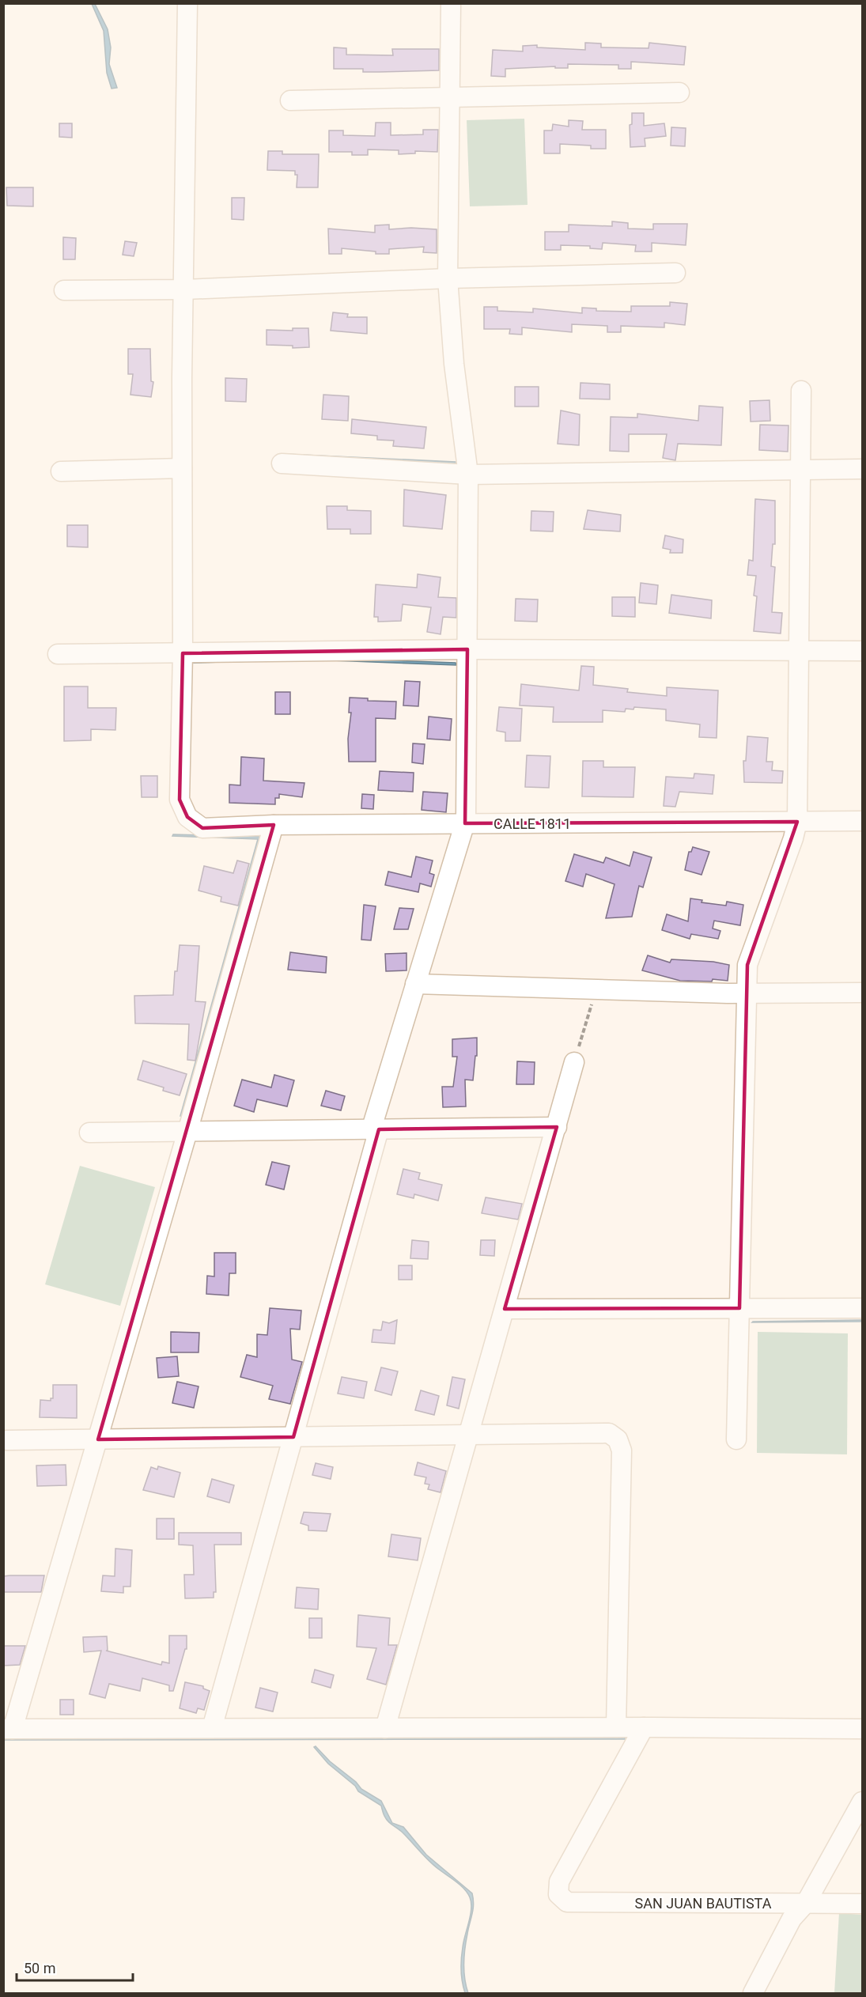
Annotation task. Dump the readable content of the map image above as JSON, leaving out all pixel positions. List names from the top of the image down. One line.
{"streets":{"street":["CALLE 1811","SAN JUAN BAUTISTA"]},"scale_bar":"50 m"}
